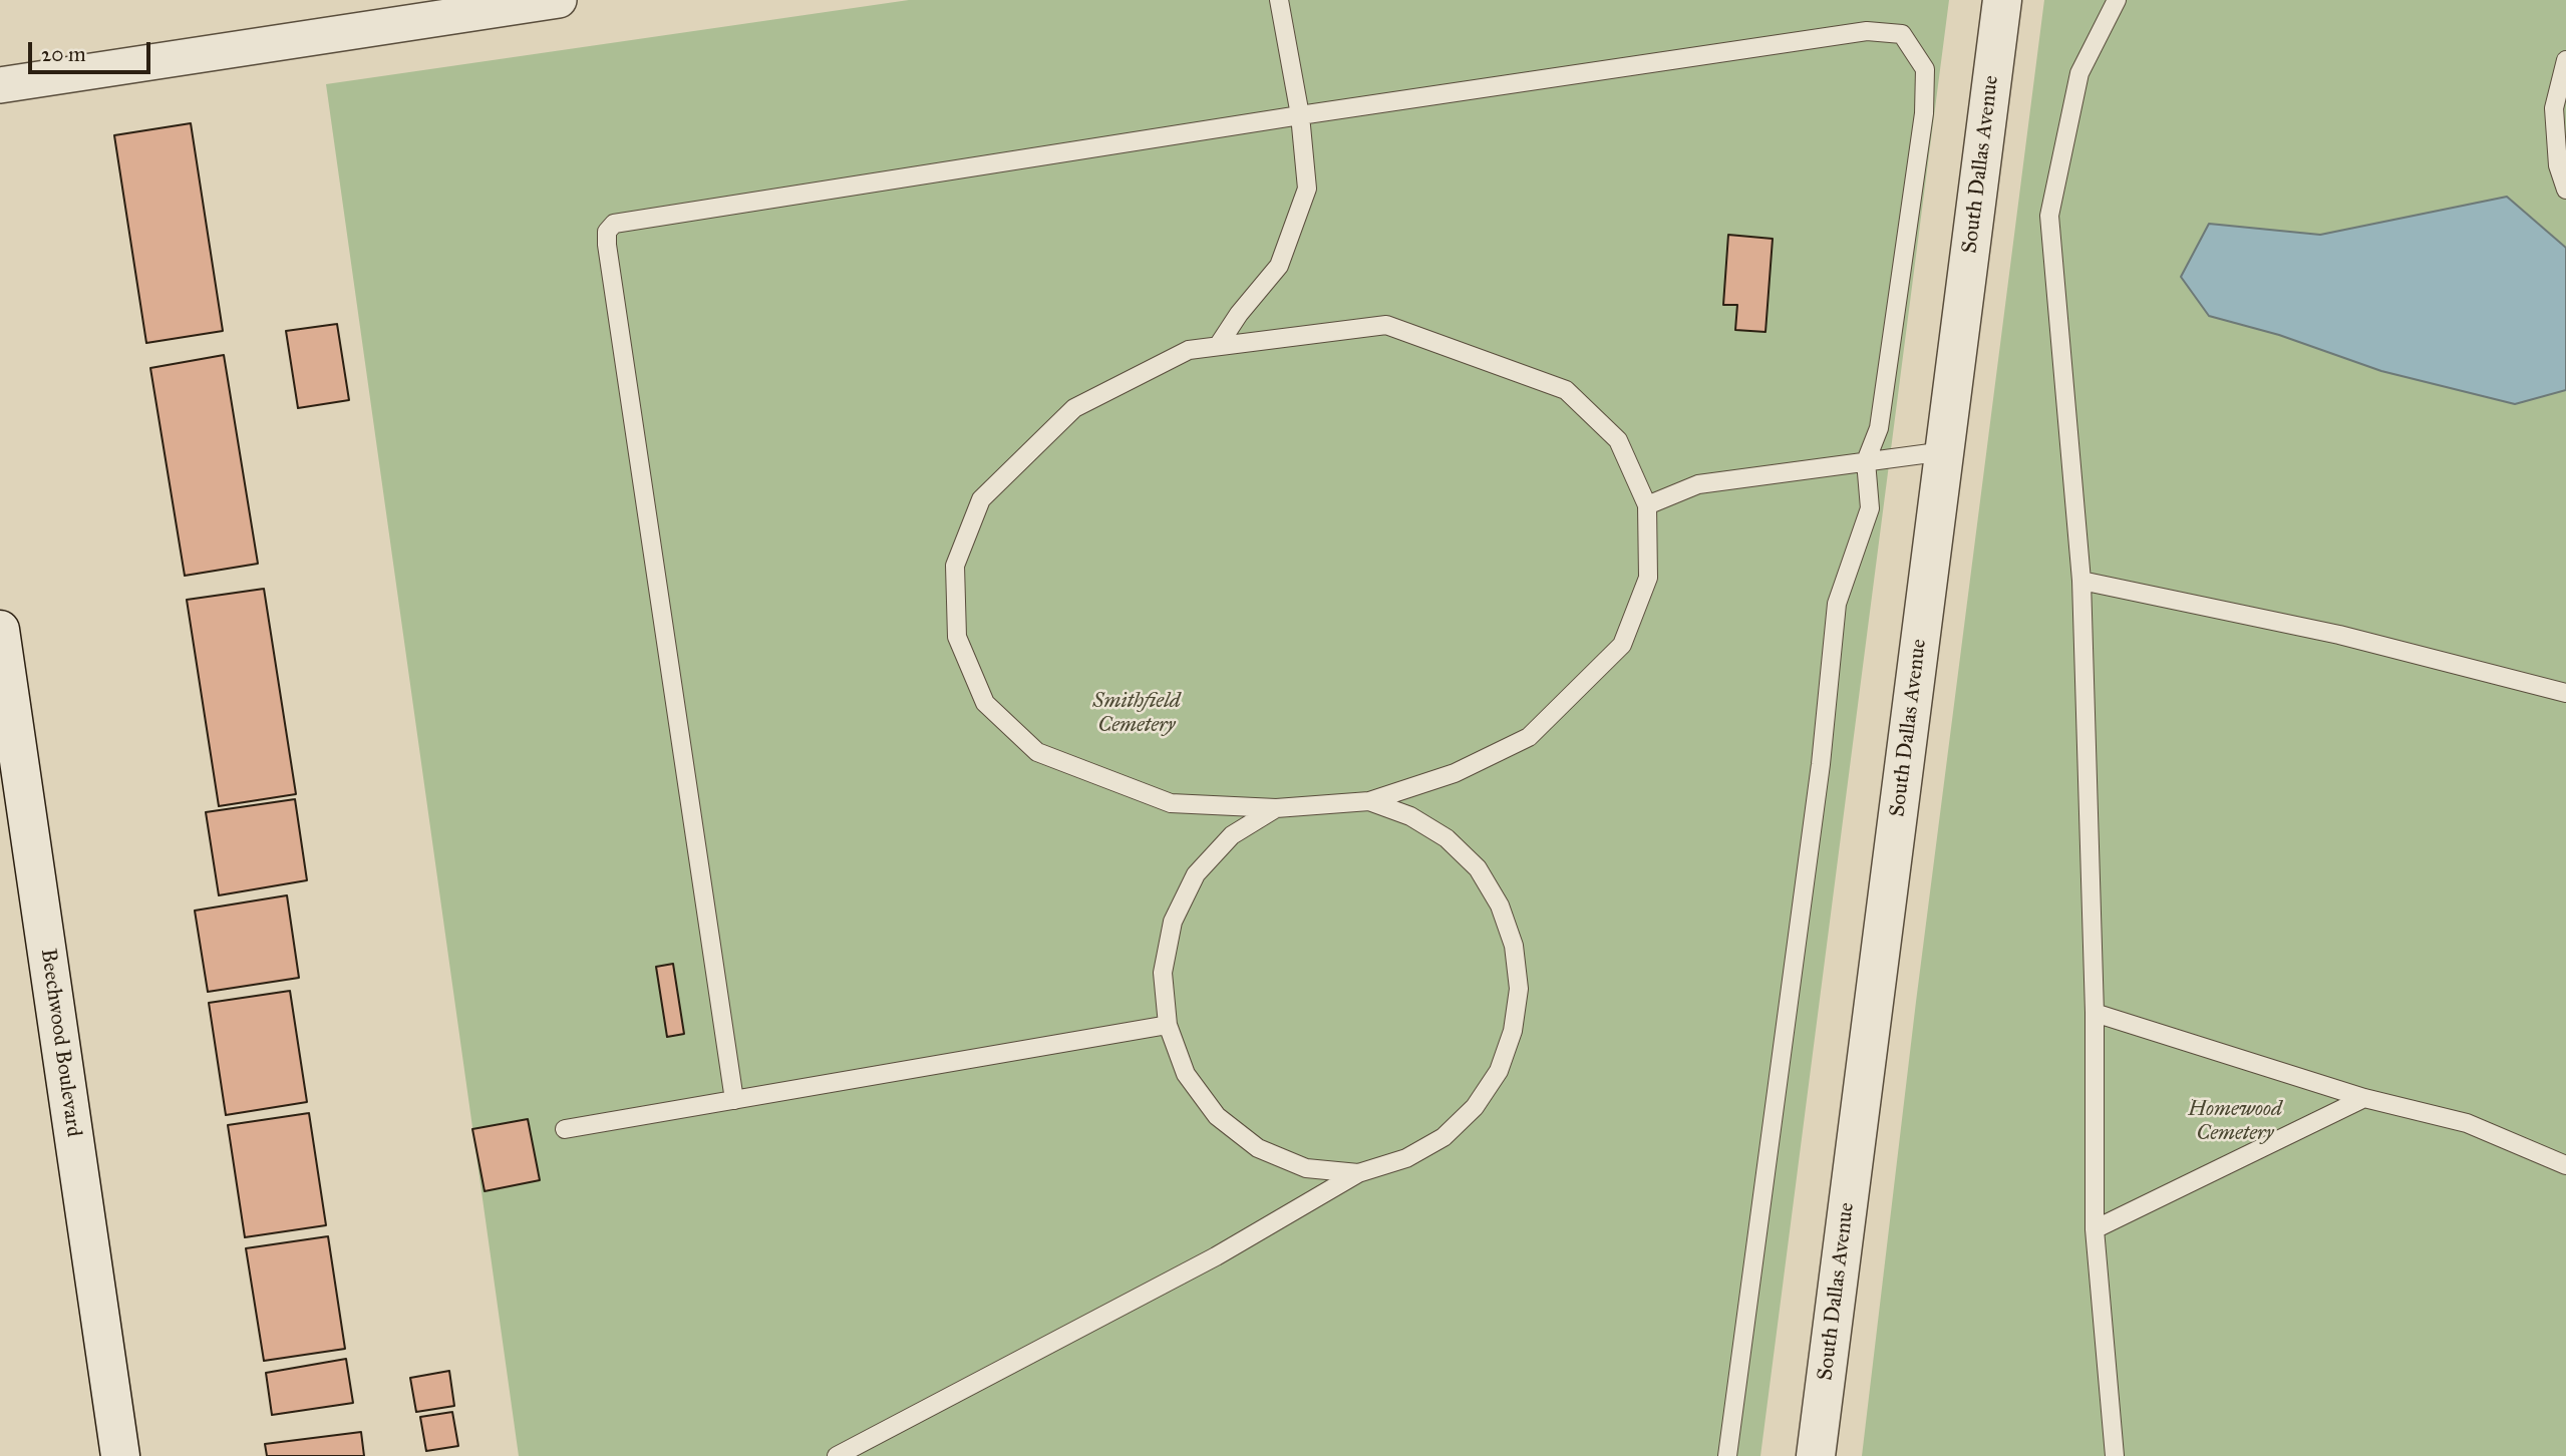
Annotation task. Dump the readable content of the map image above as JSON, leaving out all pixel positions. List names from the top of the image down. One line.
{"streets":{"street":["South Dallas Avenue","Beechwood Boulevard"]},"parks":["Smithfield Cemetery","Homewood Cemetery"],"scale_bar":"20 m"}
